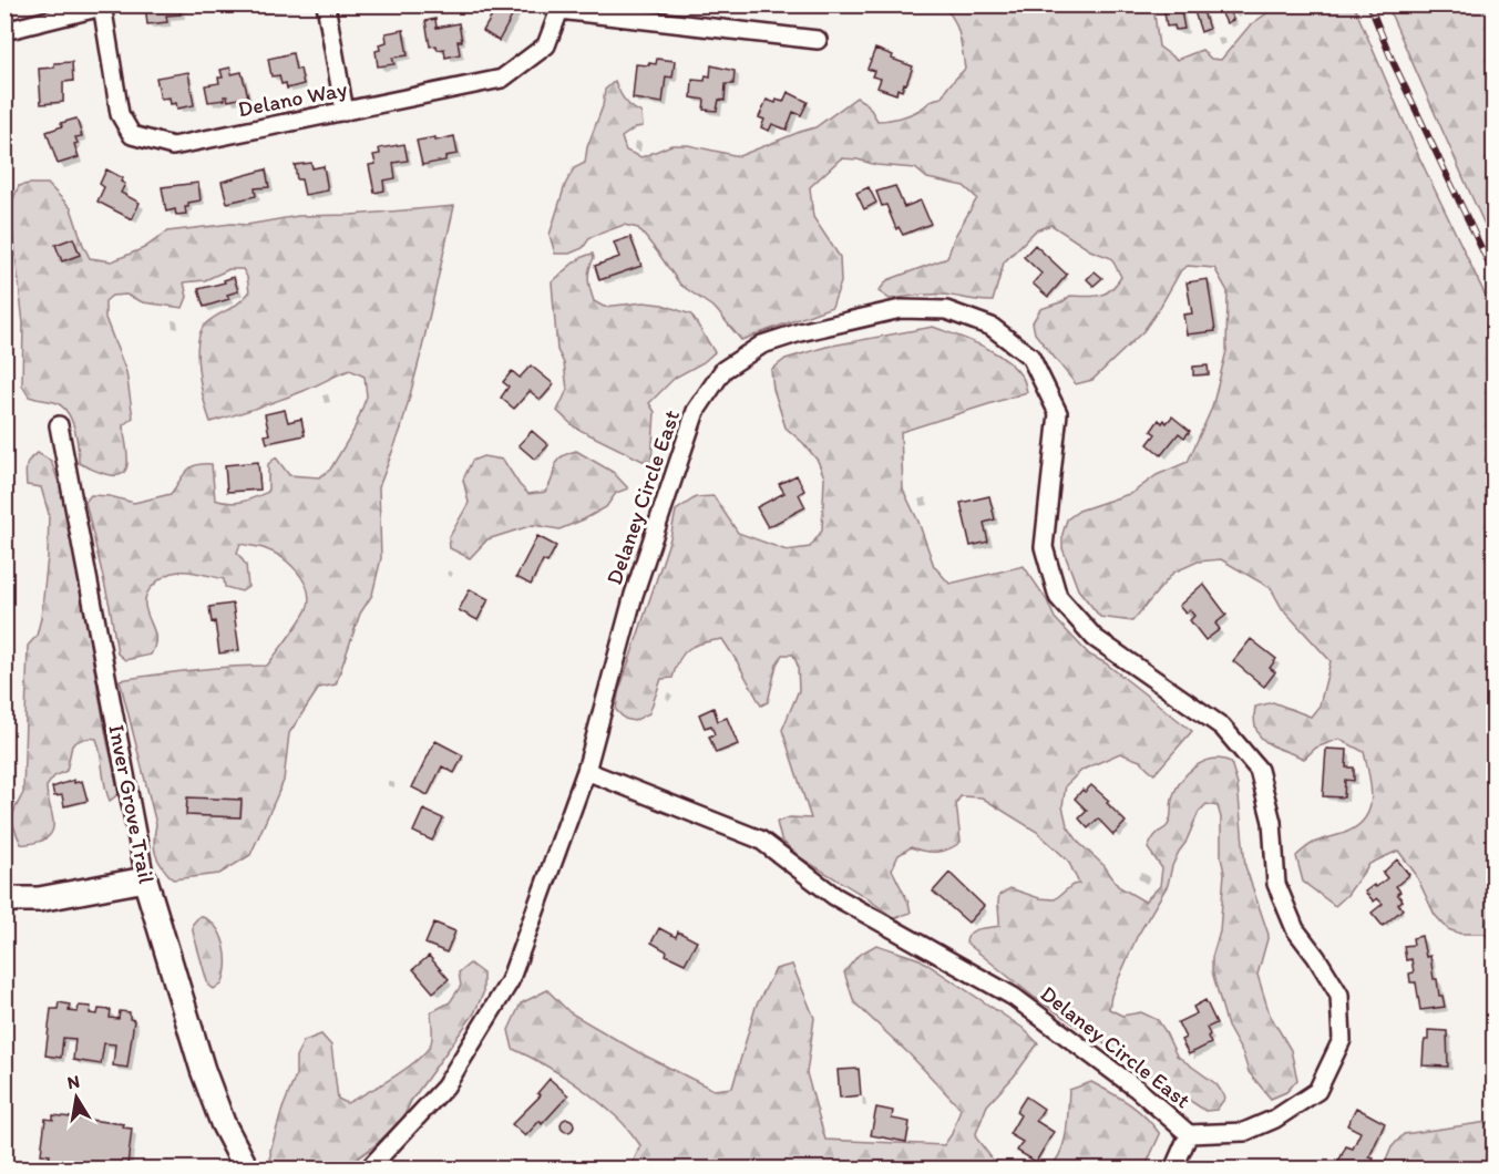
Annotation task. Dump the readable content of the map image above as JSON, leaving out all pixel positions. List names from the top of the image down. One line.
{"streets":{"street":["Delano Way","Delaney Circle East","Inver Grove Trail"]},"north":"top"}
